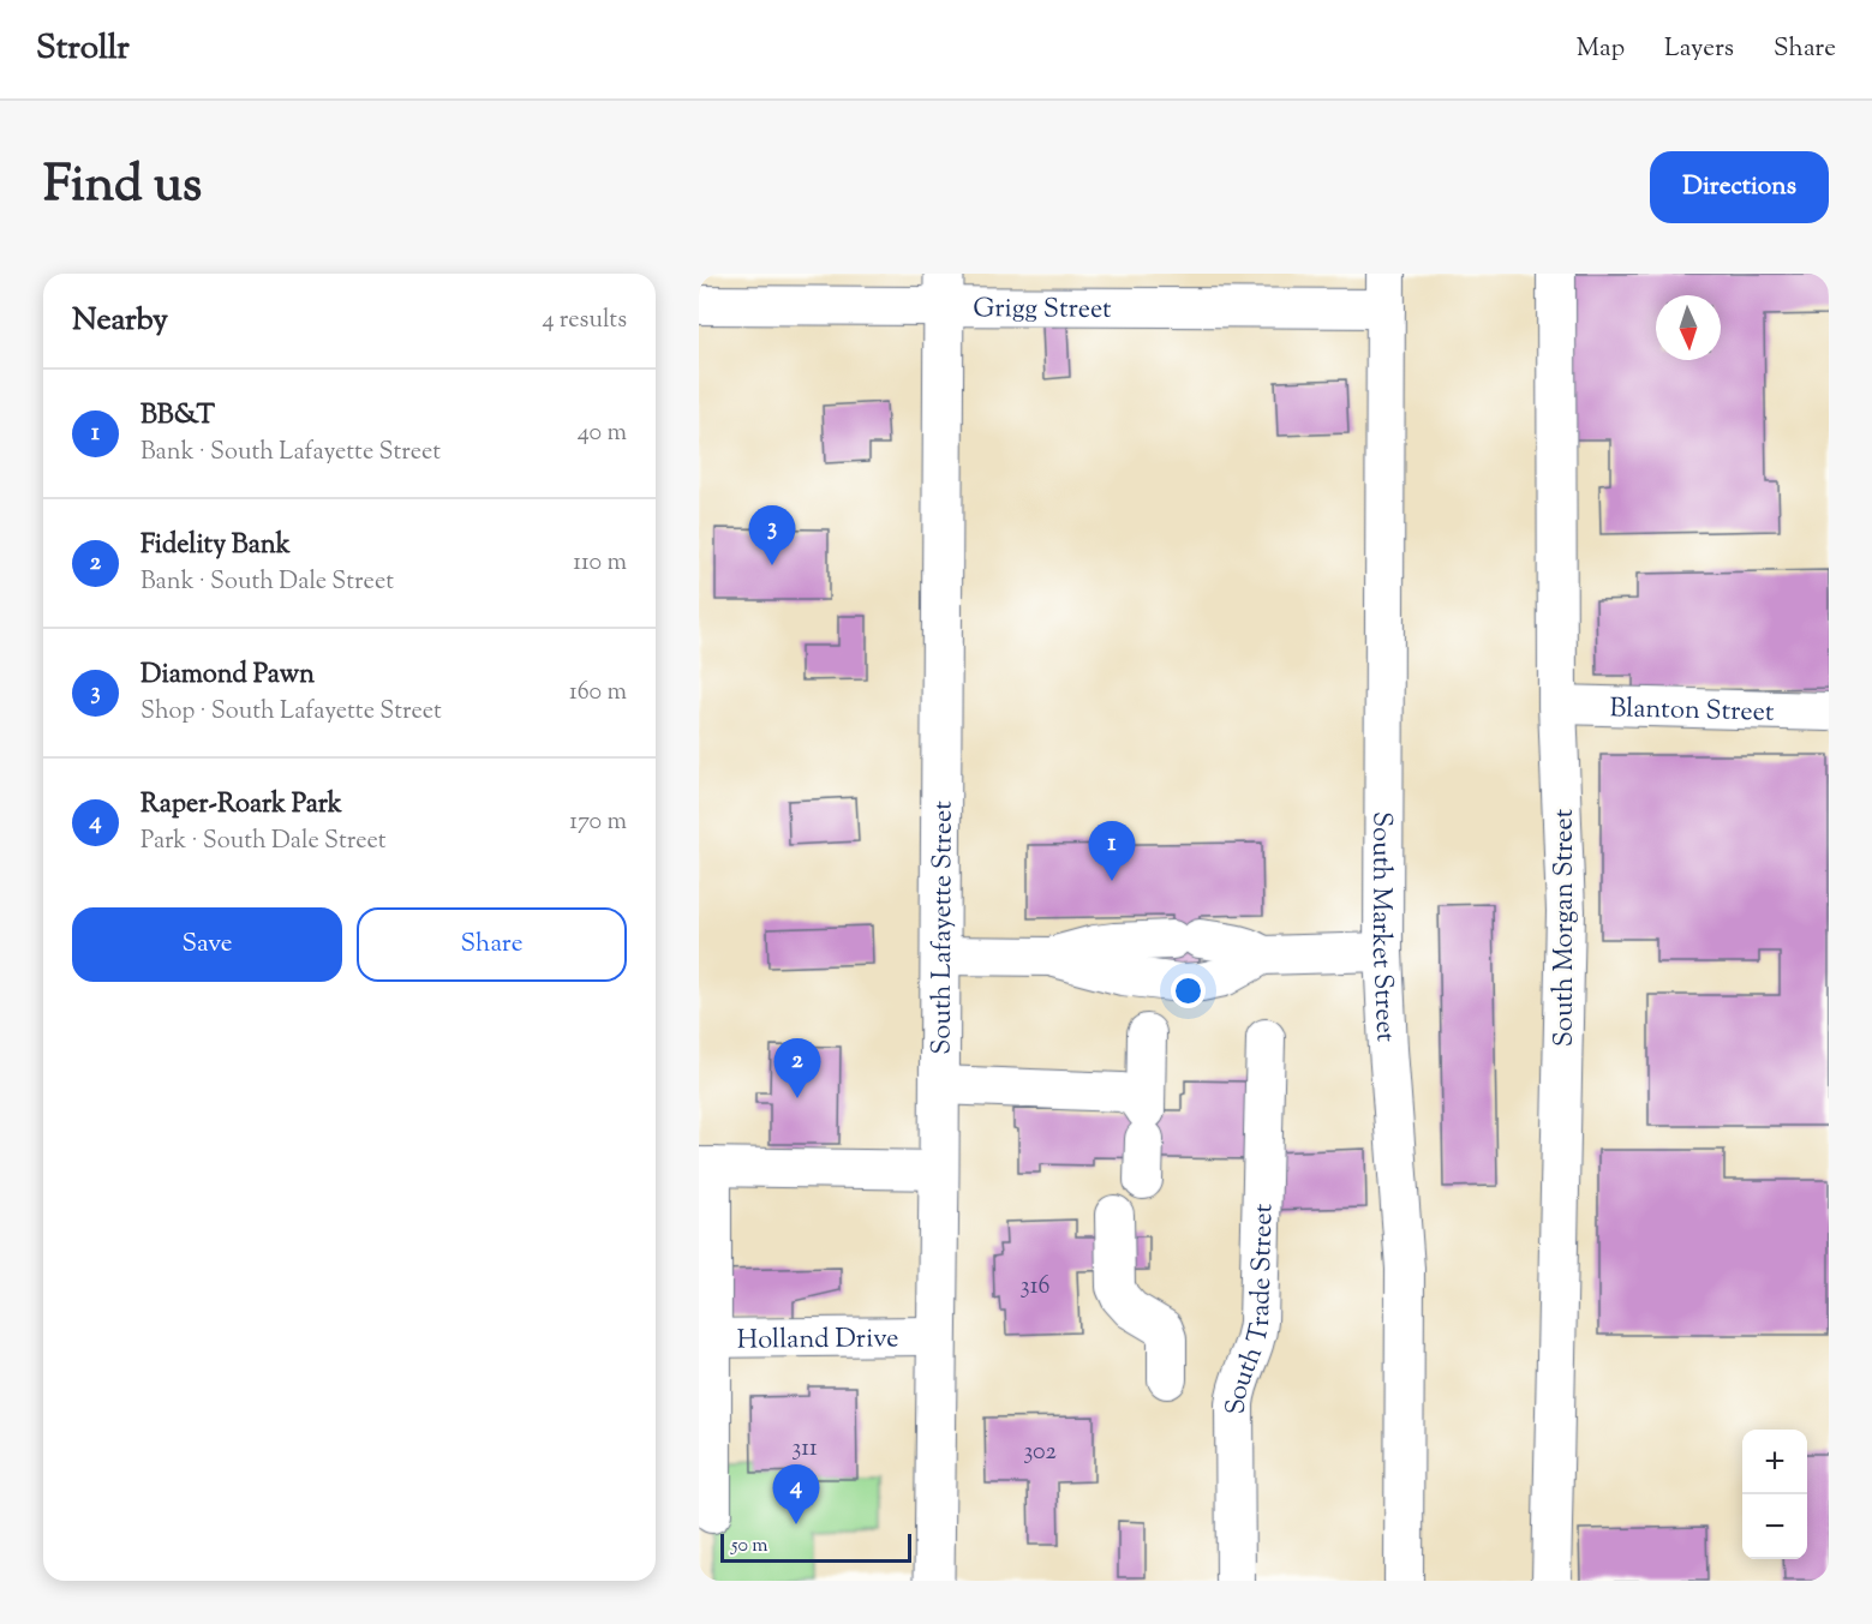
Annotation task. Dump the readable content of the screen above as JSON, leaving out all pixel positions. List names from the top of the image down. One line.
{"streets":{"main road":["South Lafayette Street"],"street":["Grigg Street","Blanton Street","South Market Street","South Morgan Street","South Trade Street","Holland Drive"]},"crossings":[["Grigg Street","South Lafayette Street"],["Grigg Street","South Market Street"],["Blanton Street","South Morgan Street"],["South Lafayette Street","Holland Drive"]],"house_numbers":["316","311","302"],"scale_bar":"50 m","north":"bottom","page":{"header":"Strollr","nav":["Map","Layers","Share"],"title":"Find us","buttons":["Directions",["Save","Share"]],"heading":["Nearby","4 results"],"list":[{"mark":"1","name":"BB&T","note":"Bank · South Lafayette Street","value":"40 m"},{"mark":"2","name":"Fidelity Bank","note":"Bank · South Dale Street","value":"110 m"},{"mark":"3","name":"Diamond Pawn","note":"Shop · South Lafayette Street","value":"160 m"},{"mark":"4","name":"Raper-Roark Park","note":"Park · South Dale Street","value":"170 m"}],"pins":["3","1","2","4"],"map_buttons":["+","−"],"scale":"50 m"}}
